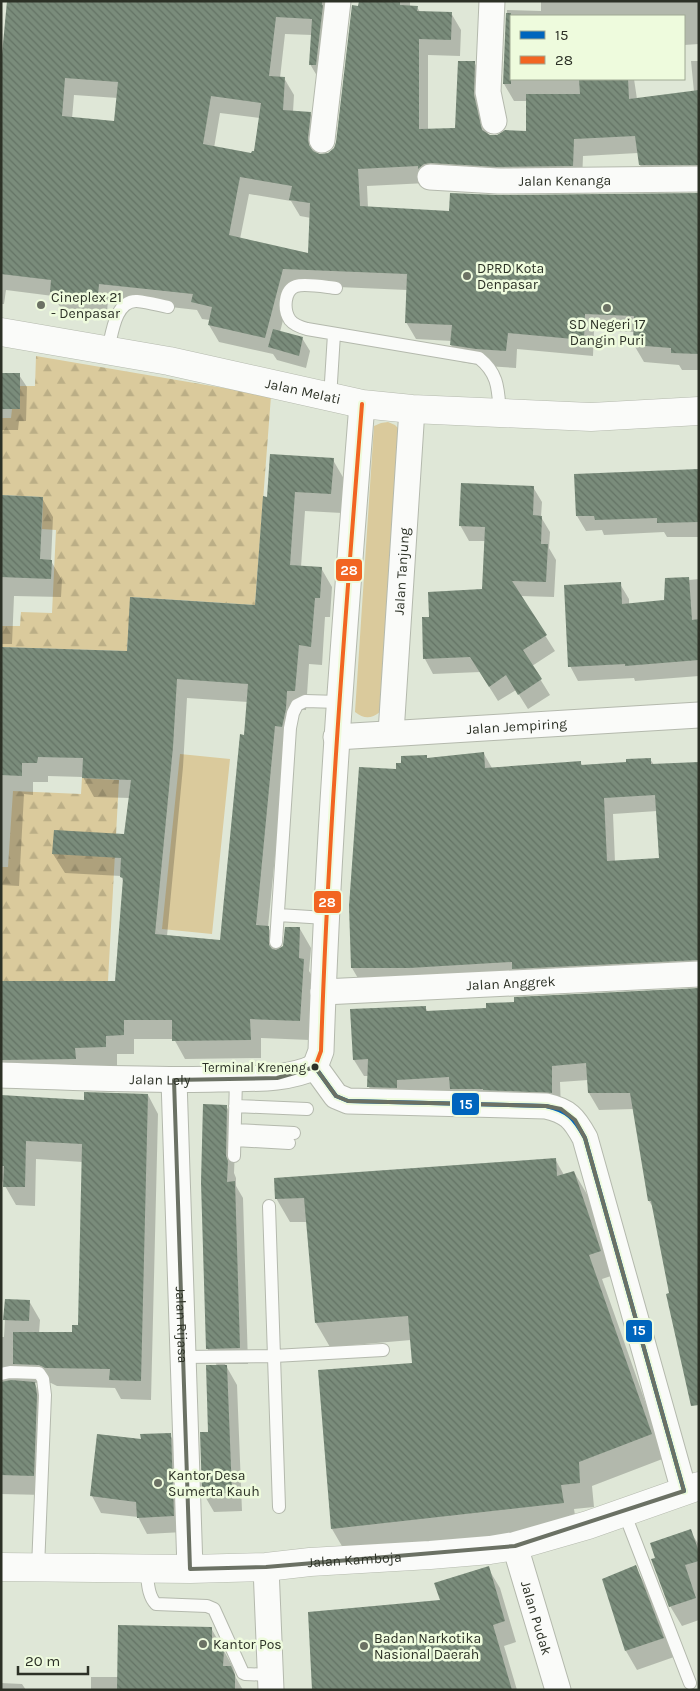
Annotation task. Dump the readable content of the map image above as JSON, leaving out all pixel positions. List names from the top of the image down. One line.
{"streets":{"street":["Jalan Kenanga","Jalan Melati","Jalan Tanjung","Jalan Jempiring","Jalan Anggrek","Jalan Lely","Jalan Rijasa","Jalan Kamboja","Jalan Pudak"]},"crossings":[["Jalan Melati","Jalan Tanjung"],["Jalan Tanjung","Jalan Jempiring"],["Jalan Lely","Jalan Rijasa"],["Jalan Rijasa","Jalan Kamboja"],["Jalan Kamboja","Jalan Pudak"]],"places":["DPRD Kota Denpasar","Cineplex 21 - Denpasar","SD Negeri 17 Dangin Puri","Terminal Kreneng","Kantor Desa Sumerta Kauh","Kantor Pos","Badan Narkotika Nasional Daerah"],"lines":["transit line 28","transit line 15"],"legend":["15","28"],"scale_bar":"20 m"}
